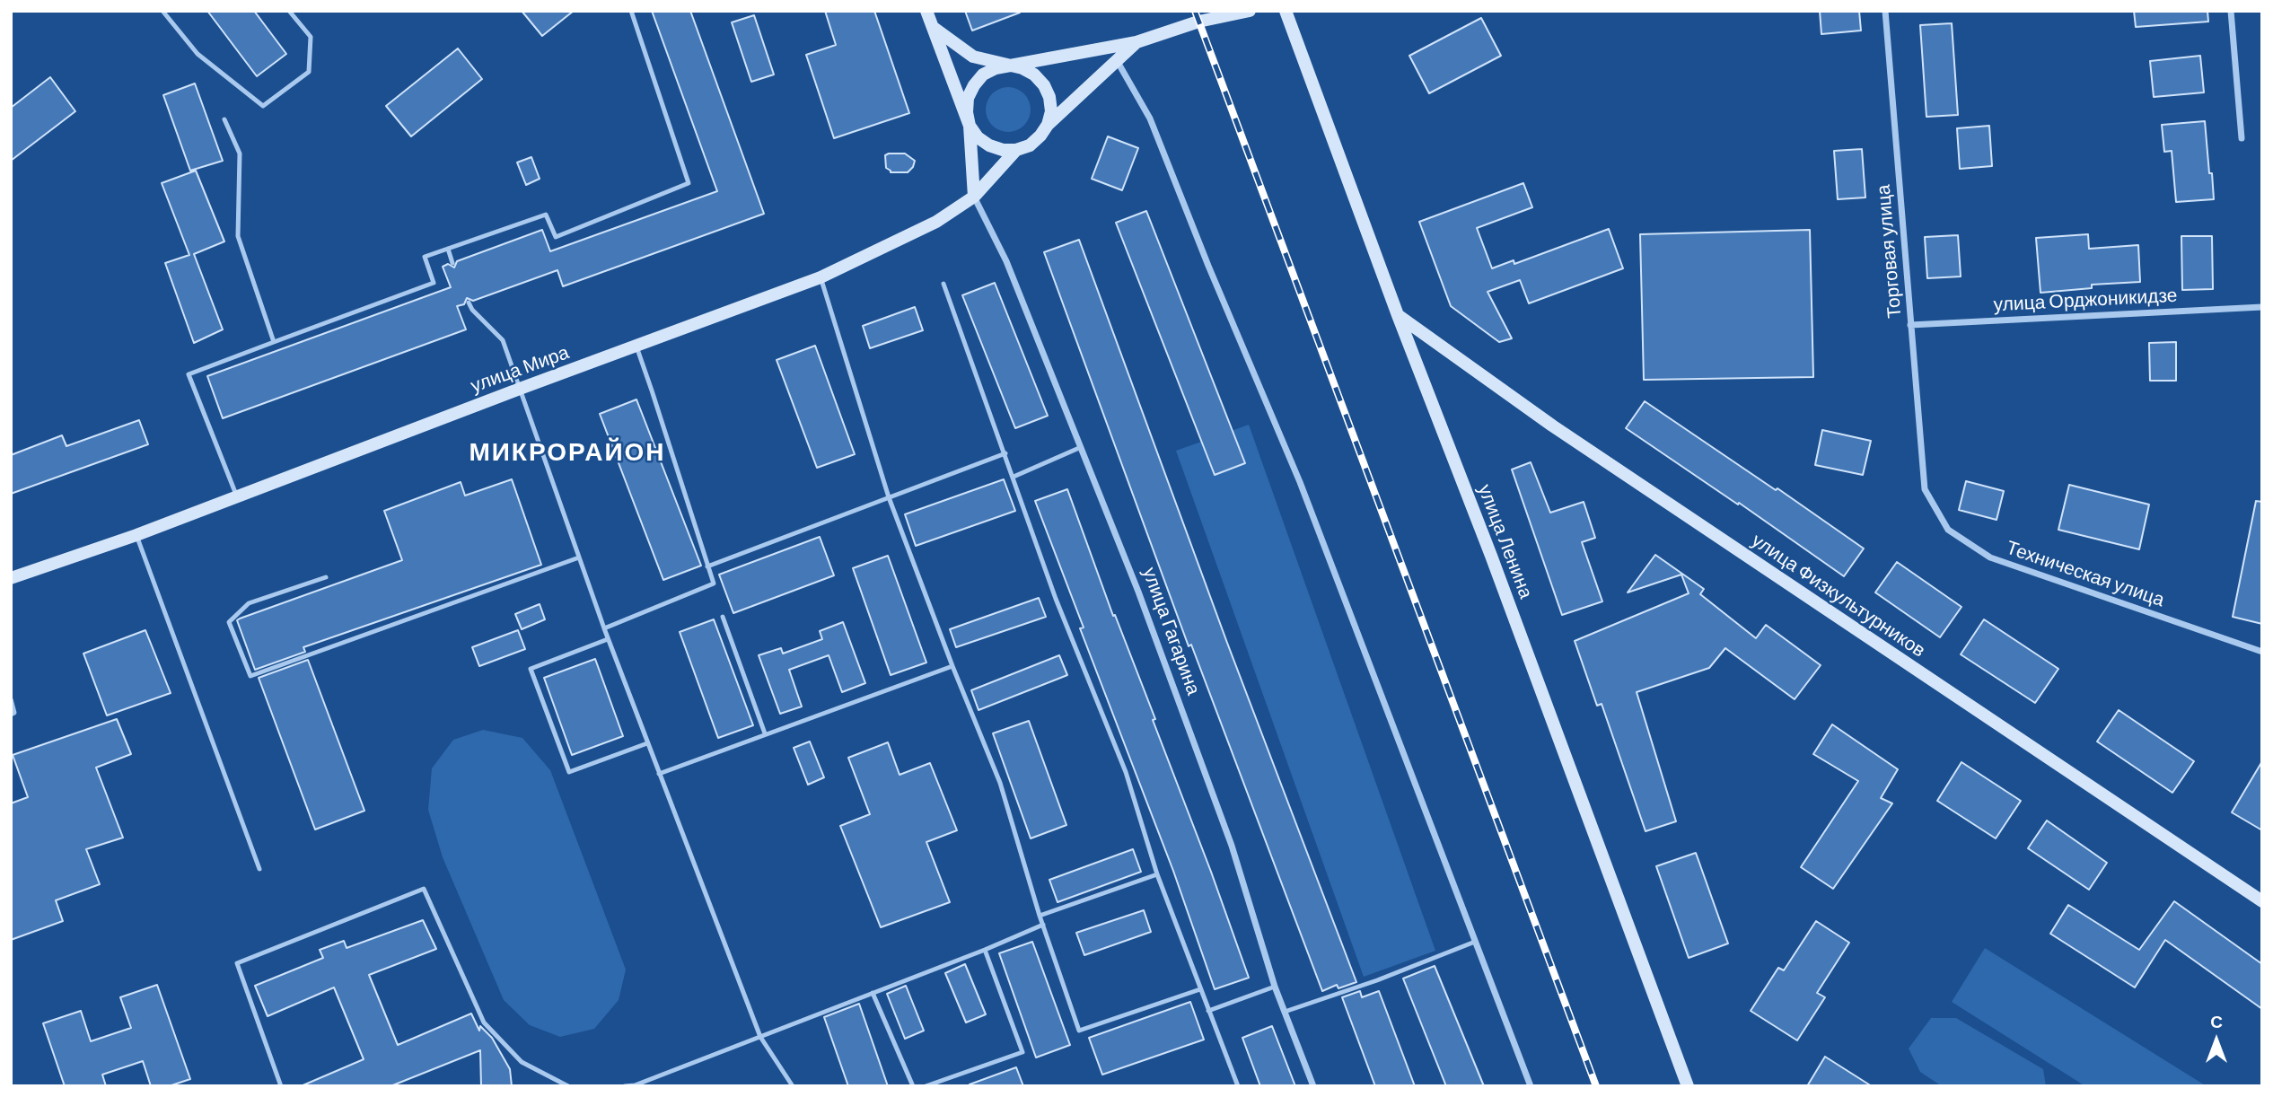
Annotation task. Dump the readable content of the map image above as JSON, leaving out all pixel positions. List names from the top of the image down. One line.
{"streets":{"street":["Торговая улица","улица Орджоникидзе","улица Мира","улица Ленина","Техническая улица","улица Физкультурников","улица Гагарина"]},"crossings":[["Торговая улица","улица Орджоникидзе"],["Торговая улица","Техническая улица"],["улица Мира","улица Гагарина"],["улица Ленина","улица Физкультурников"]],"districts":["МИКРОРАЙОН"],"north":"top"}
